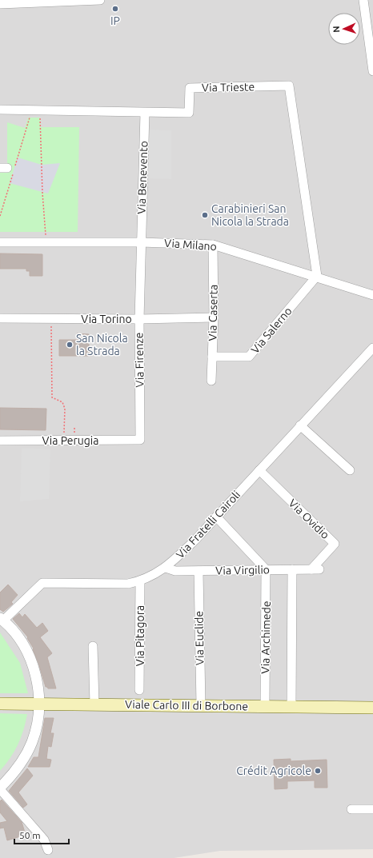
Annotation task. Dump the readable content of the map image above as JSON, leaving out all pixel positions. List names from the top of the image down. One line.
{"streets":{"main road":["Viale Carlo III di Borbone"],"street":["Via Trieste","Via Benevento","Via Milano","Via Caserta","Via Torino","Via Salerno","Via Firenze","Via Perugia","Via Ovidio","Via Fratelli Cairoli","Via Virgilio","Via Pitagora","Via Archimede","Via Euclide"]},"crossings":[["Via Trieste","Via Benevento"],["Via Trieste","Via Milano"],["Via Trieste","Via Salerno"],["Via Benevento","Via Milano"],["Via Benevento","Via Firenze"],["Via Milano","Via Caserta"],["Via Milano","Via Salerno"],["Via Milano","Via Firenze"],["Via Caserta","Via Torino"],["Via Caserta","Via Salerno"],["Via Torino","Via Firenze"],["Via Firenze","Via Perugia"],["Via Ovidio","Via Fratelli Cairoli"],["Via Ovidio","Via Virgilio"],["Via Fratelli Cairoli","Via Virgilio"],["Via Fratelli Cairoli","Via Pitagora"],["Via Virgilio","Via Archimede"],["Via Virgilio","Via Euclide"],["Via Archimede","Viale Carlo III di Borbone"],["Via Euclide","Viale Carlo III di Borbone"]],"places":["IP","Carabinieri San Nicola la Strada","San Nicola la Strada","Crédit Agricole"],"scale_bar":"50 m","north":"left"}
